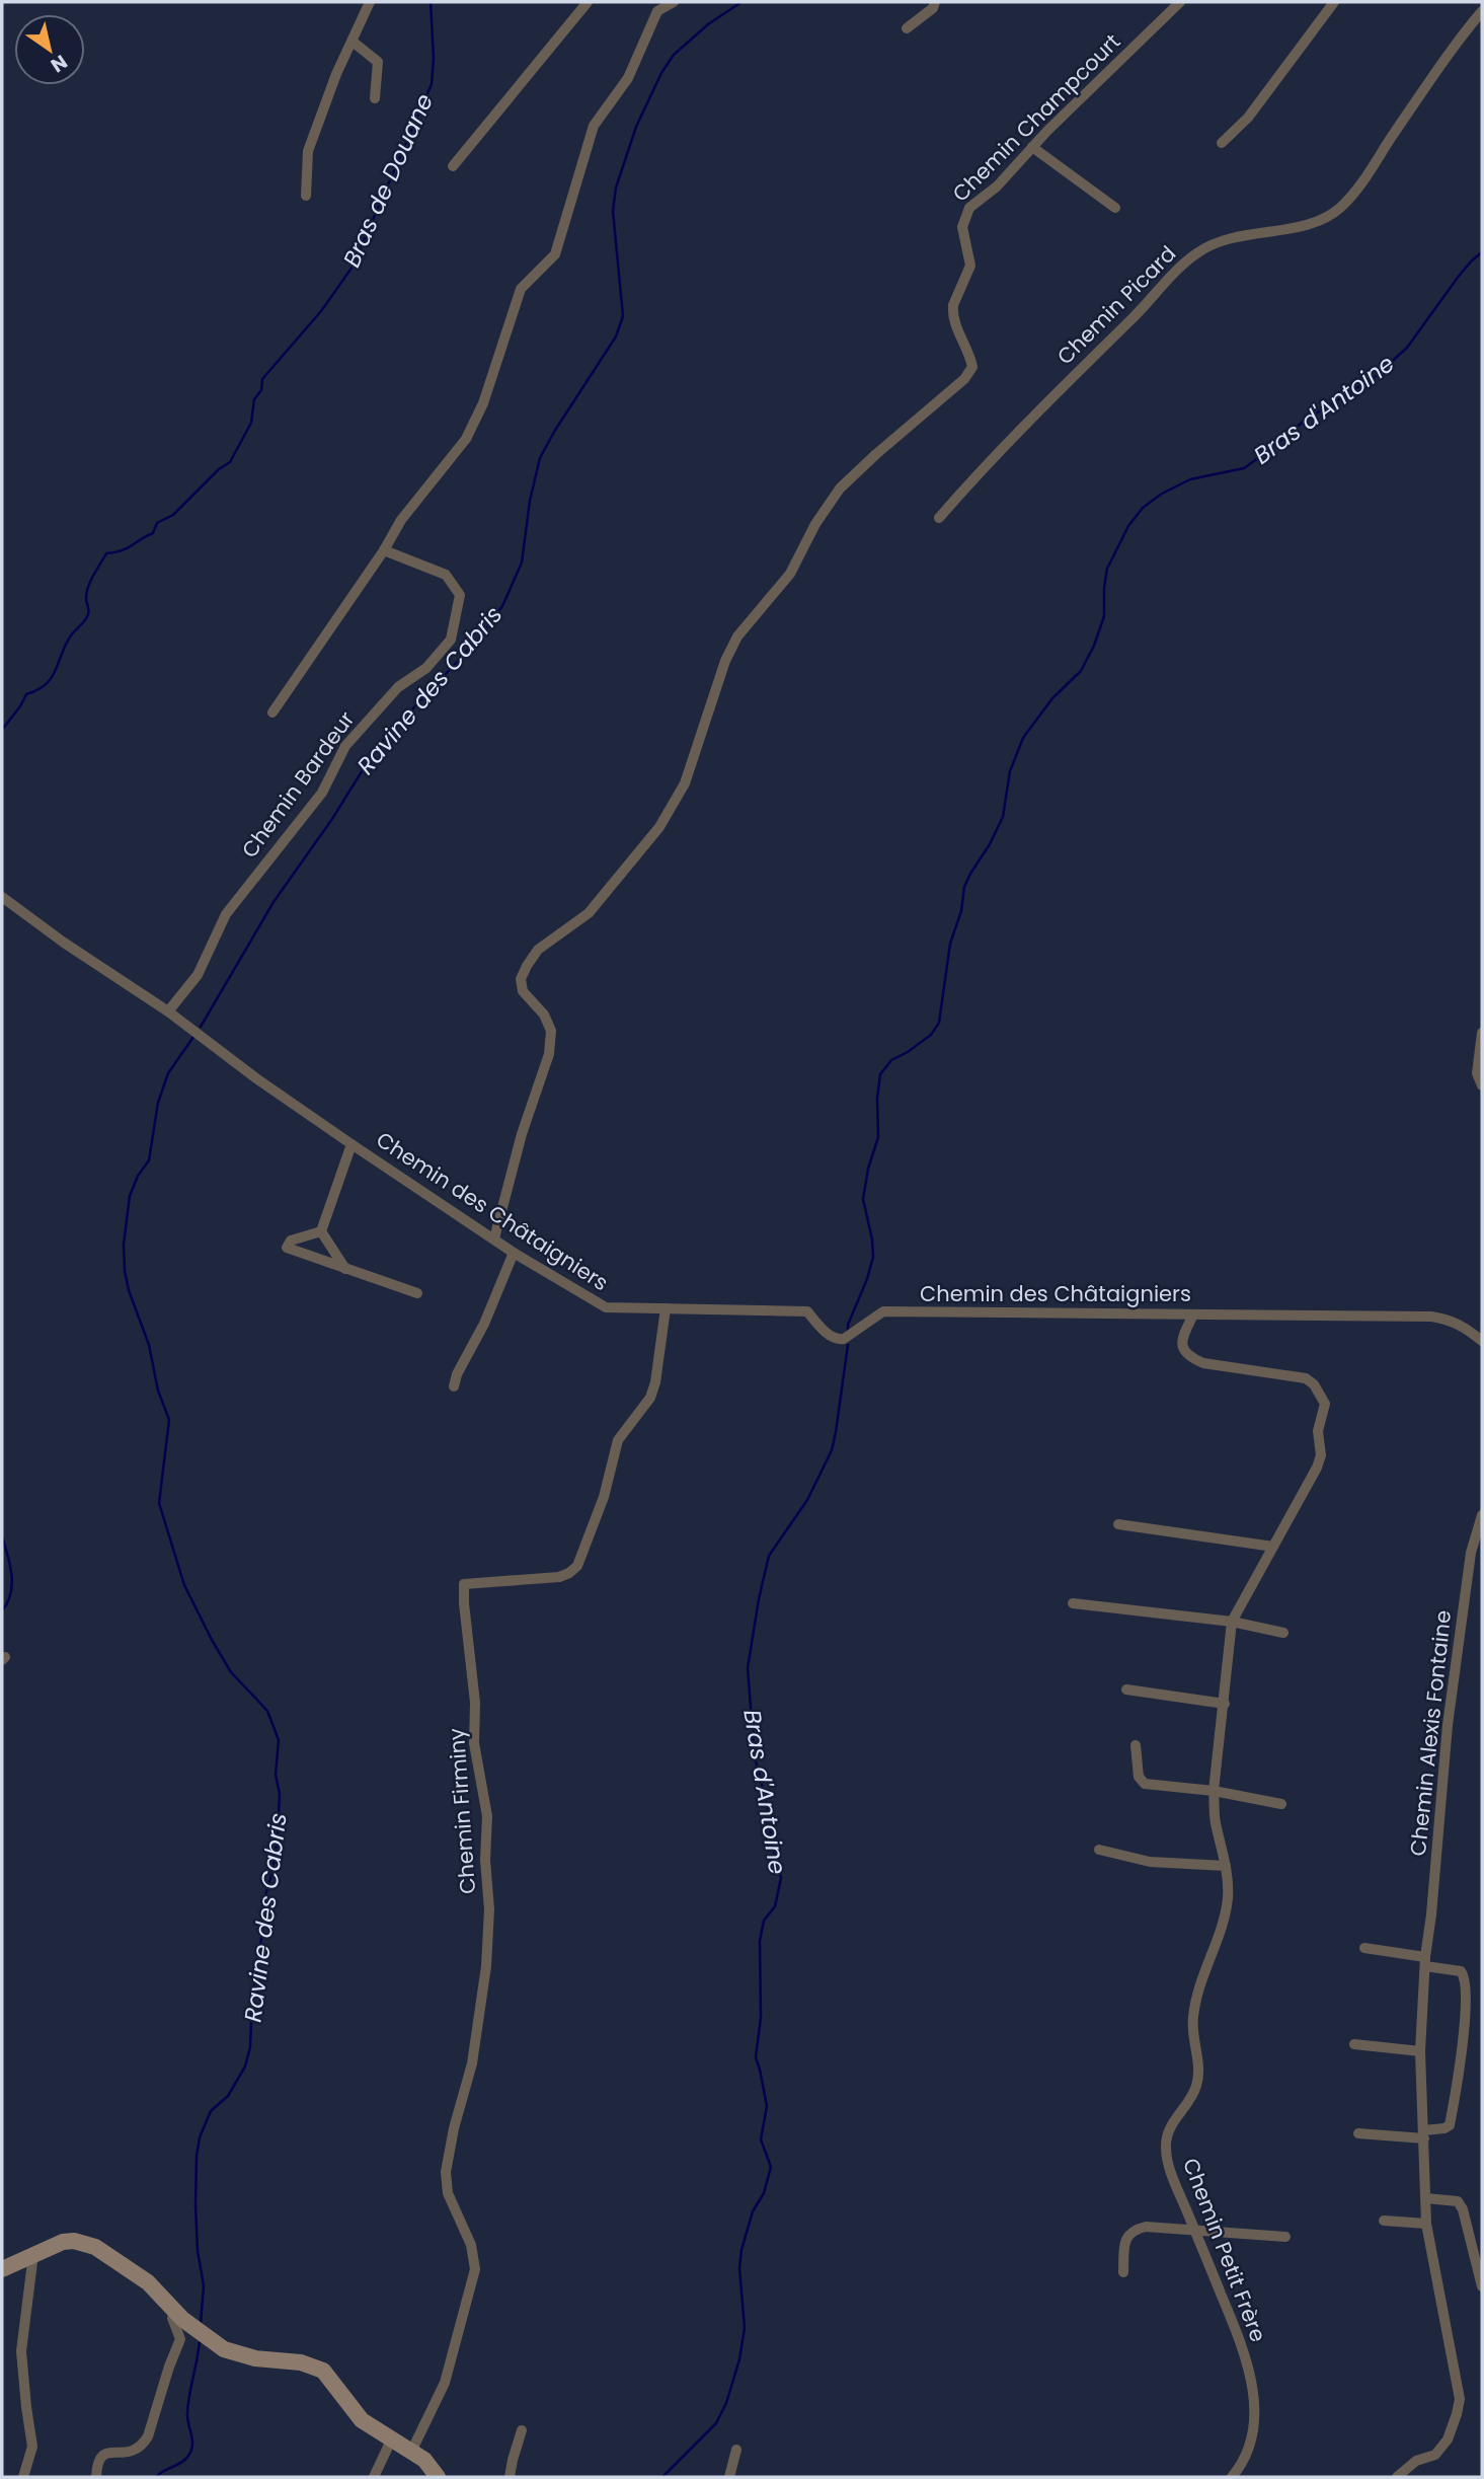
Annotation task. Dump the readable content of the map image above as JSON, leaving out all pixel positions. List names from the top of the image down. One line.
{"streets":{"street":["Chemin Champcourt","Chemin Picard","Chemin Bardeur","Chemin des Châtaigniers","Chemin Alexis Fontaine","Chemin Firminy","Chemin Petit Frère"]},"crossings":[["Chemin Champcourt","Chemin des Châtaigniers"],["Chemin Bardeur","Chemin des Châtaigniers"],["Chemin des Châtaigniers","Chemin Firminy"],["Chemin des Châtaigniers","Chemin Petit Frère"]],"water":["Bras de Douane","Bras d'Antoine","Ravine des Cabris"],"north":"bottom right"}
